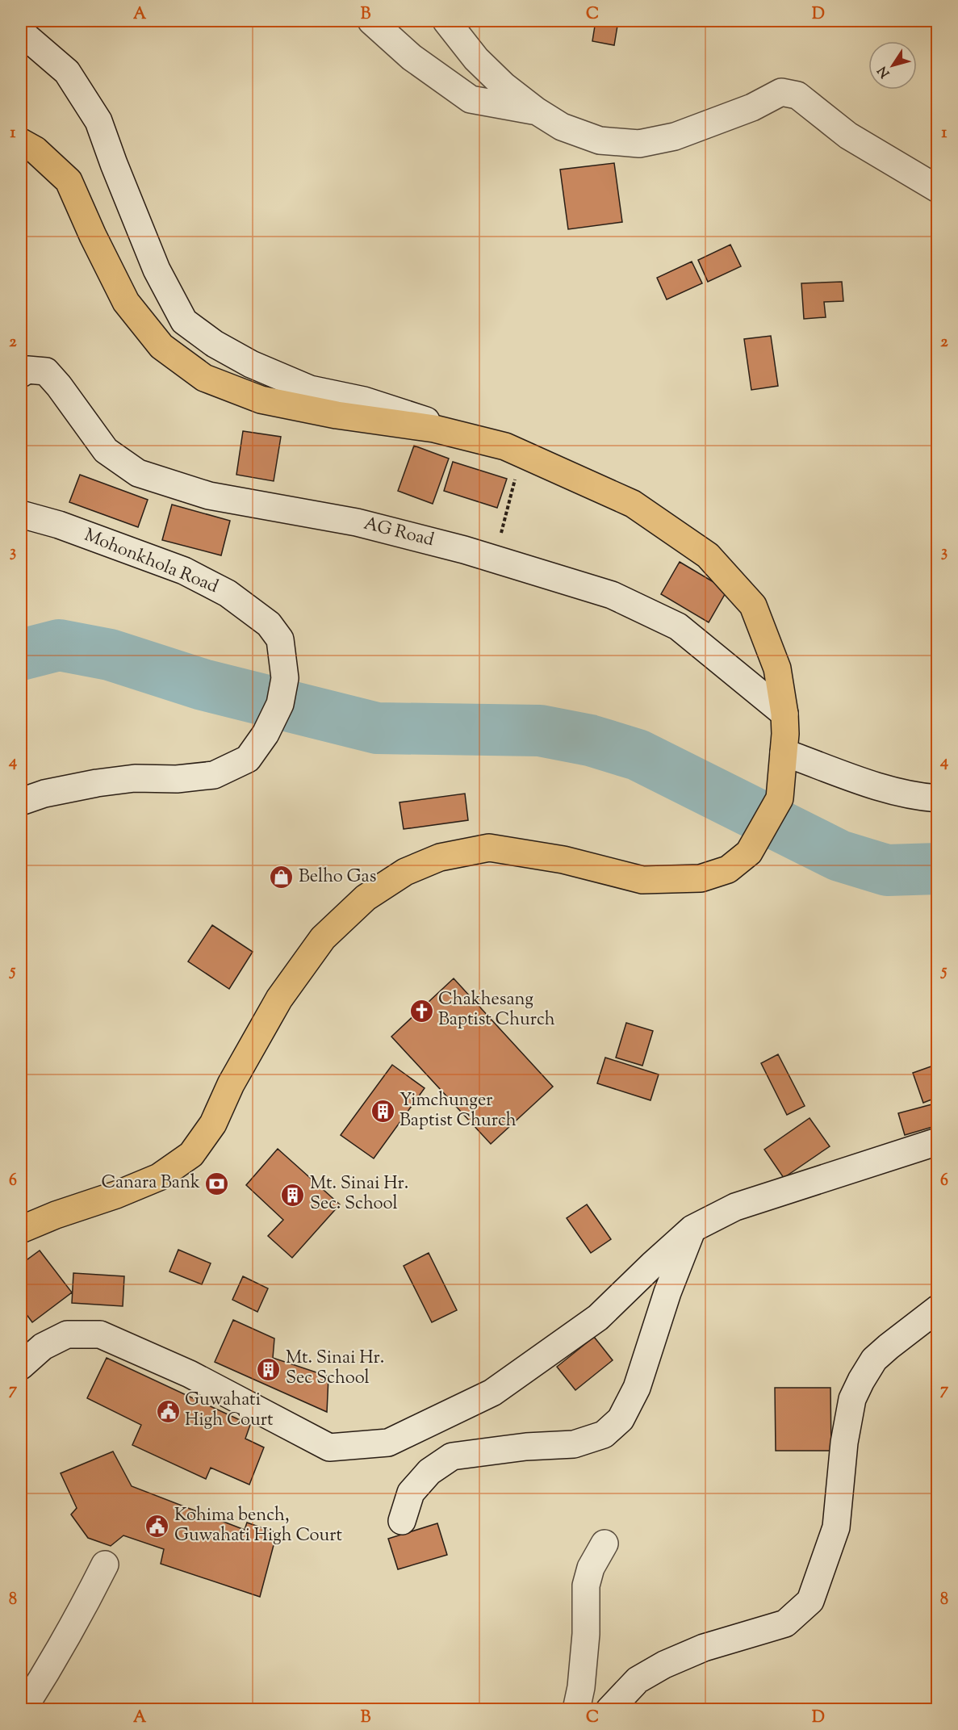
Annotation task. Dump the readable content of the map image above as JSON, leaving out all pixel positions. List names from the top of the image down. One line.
{"streets":{"street":["AG Road","Mohonkhola Road"]},"places":{"shop":["Belho Gas"],"church":["Chakhesang Baptist Church"],"building":["Yimchunger Baptist Church","Mt. Sinai Hr. Sec. School","Mt. Sinai Hr. Sec School"],"bank":["Canara Bank"],"public building":["Guwahati High Court","Kohima bench, Guwahati High Court"]},"north":"bottom left","grid":{"columns":["A","B","C","D"],"rows":["1","2","3","4","5","6","7","8"]}}
